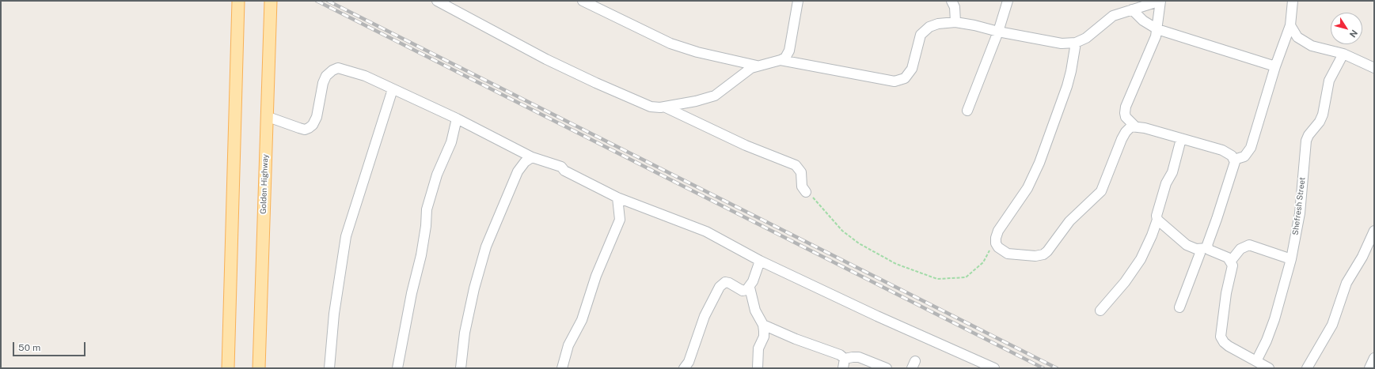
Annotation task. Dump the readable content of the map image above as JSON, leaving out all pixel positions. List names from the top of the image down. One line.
{"streets":{"main road":["Golden Highway"],"street":["Shefresh Street"]},"scale_bar":"50 m","north":"bottom right"}
